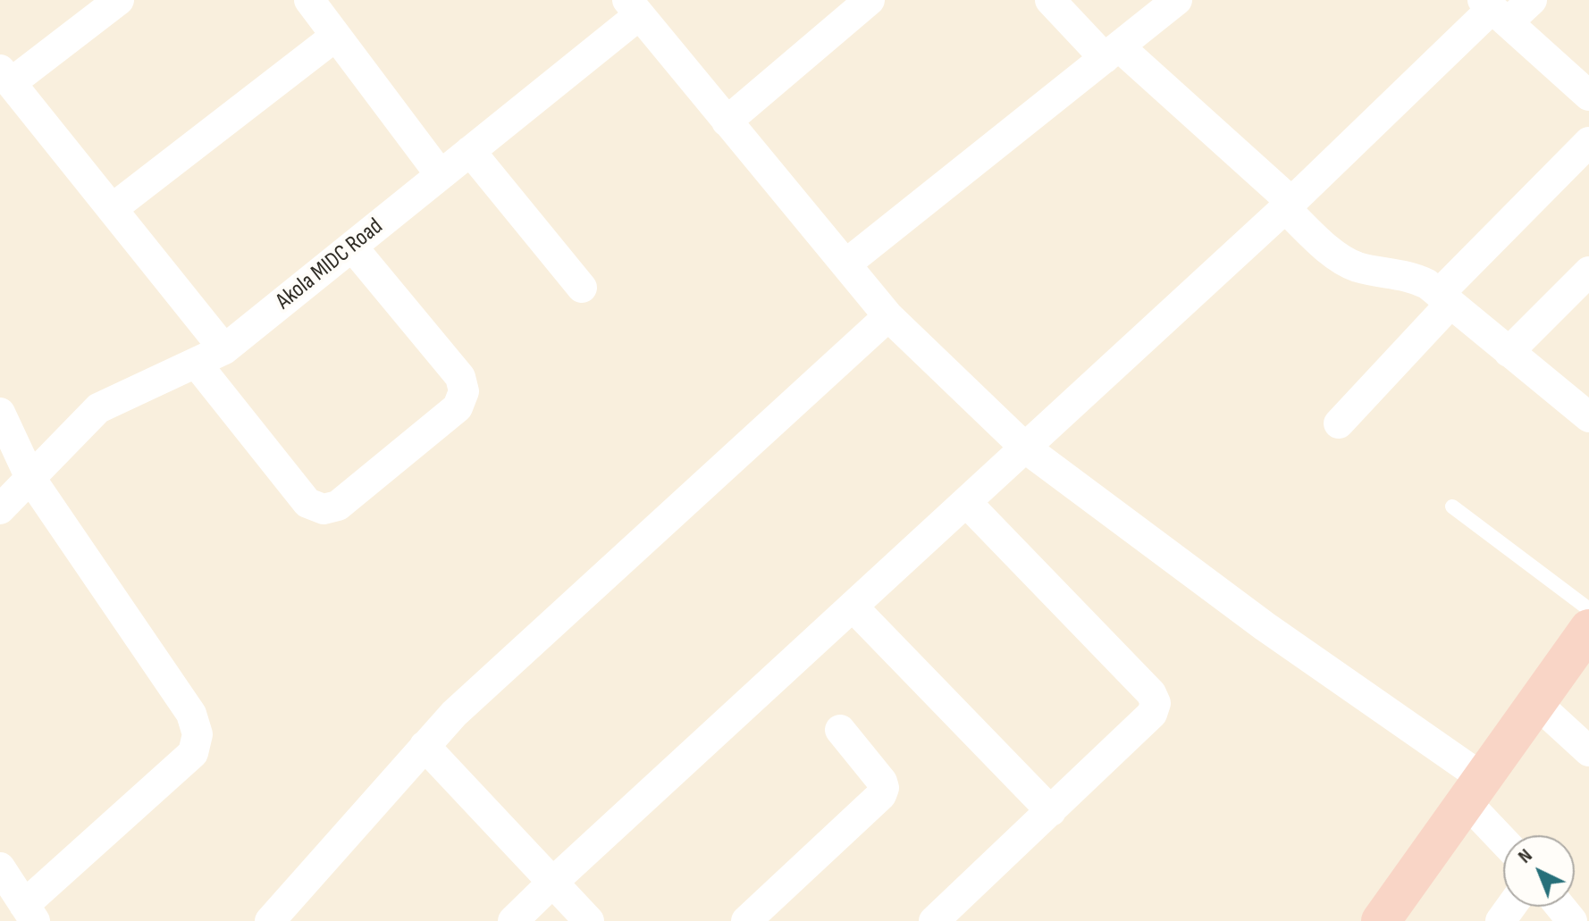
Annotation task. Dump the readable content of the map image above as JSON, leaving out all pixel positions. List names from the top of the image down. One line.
{"streets":{"street":["Akola MIDC Road"]},"north":"top left"}
